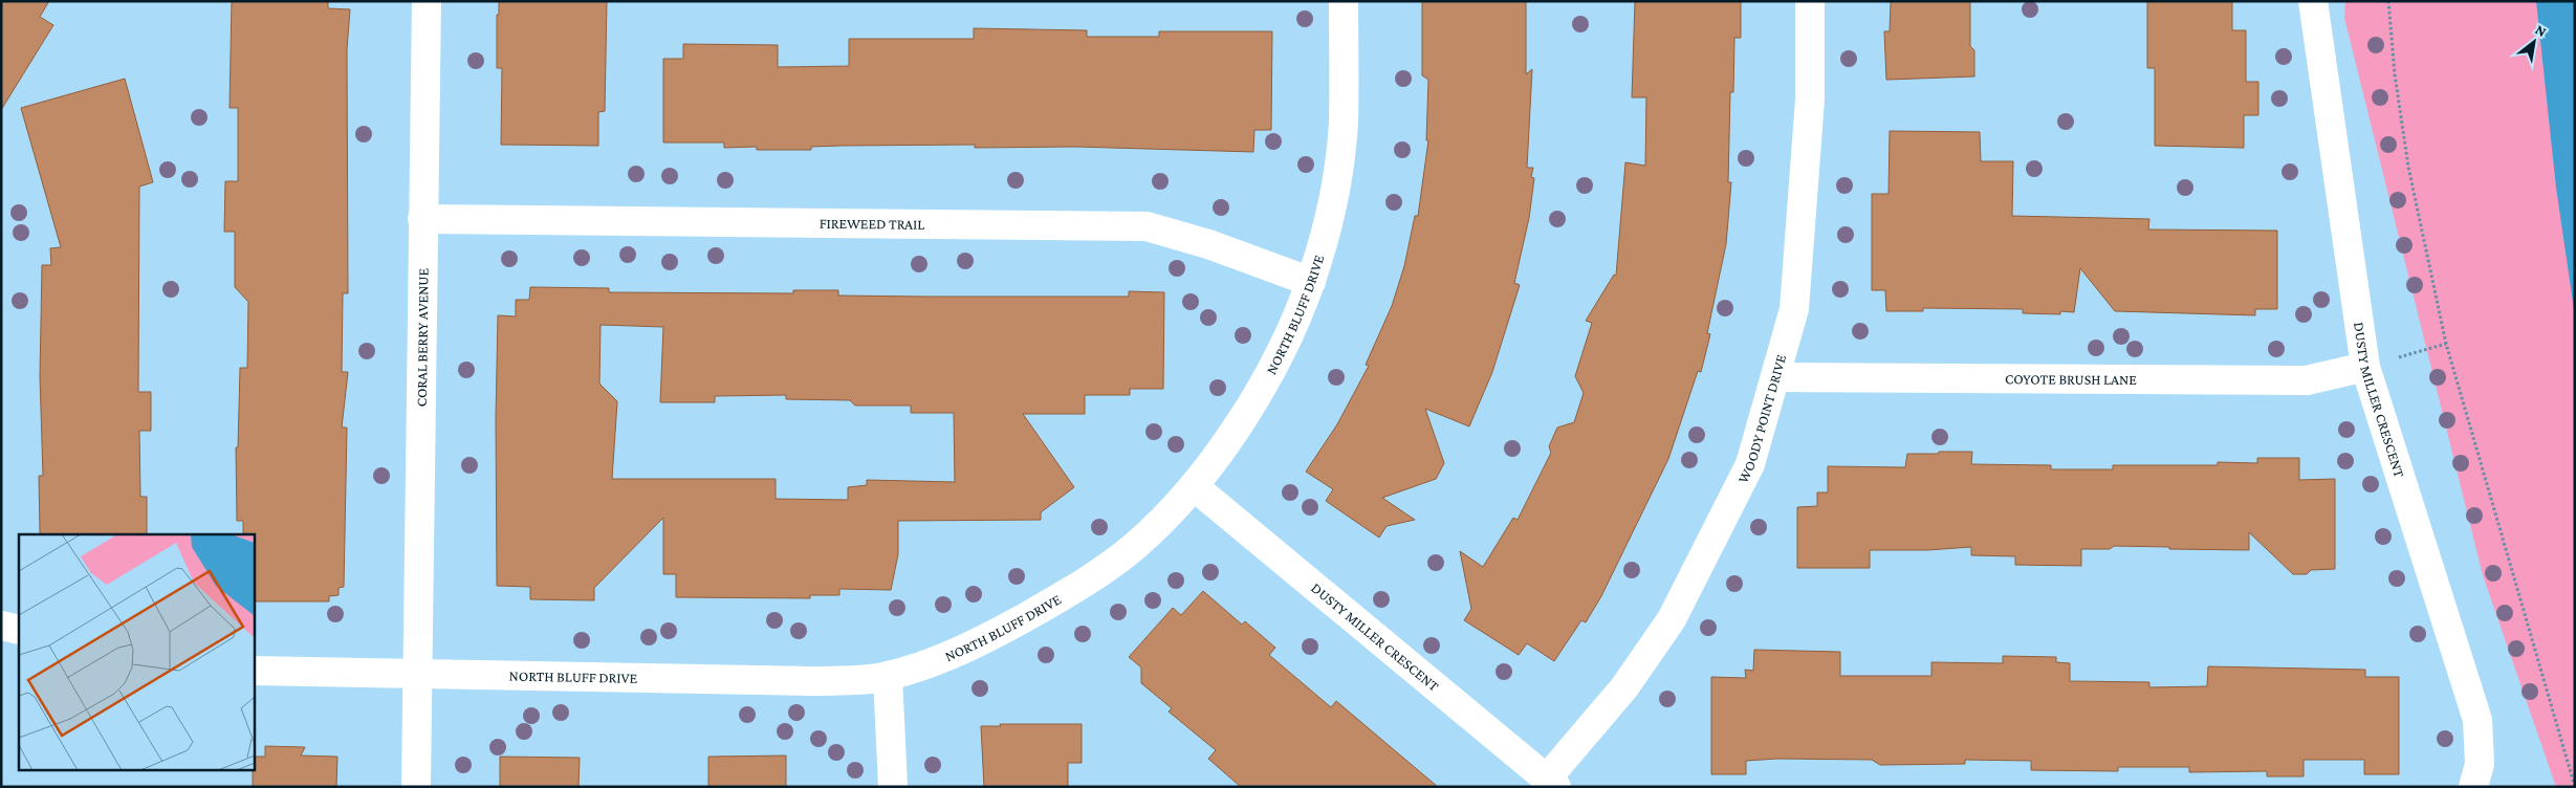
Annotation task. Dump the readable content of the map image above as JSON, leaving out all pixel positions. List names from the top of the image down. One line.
{"streets":{"street":["FIREWEED TRAIL","NORTH BLUFF DRIVE","CORAL BERRY AVENUE","COYOTE BRUSH LANE","DUSTY MILLER CRESCENT","WOODY POINT DRIVE"]},"crossings":[["FIREWEED TRAIL","NORTH BLUFF DRIVE"],["FIREWEED TRAIL","CORAL BERRY AVENUE"],["NORTH BLUFF DRIVE","CORAL BERRY AVENUE"],["NORTH BLUFF DRIVE","DUSTY MILLER CRESCENT"],["COYOTE BRUSH LANE","DUSTY MILLER CRESCENT"],["COYOTE BRUSH LANE","WOODY POINT DRIVE"],["DUSTY MILLER CRESCENT","WOODY POINT DRIVE"]],"north":"top right"}
